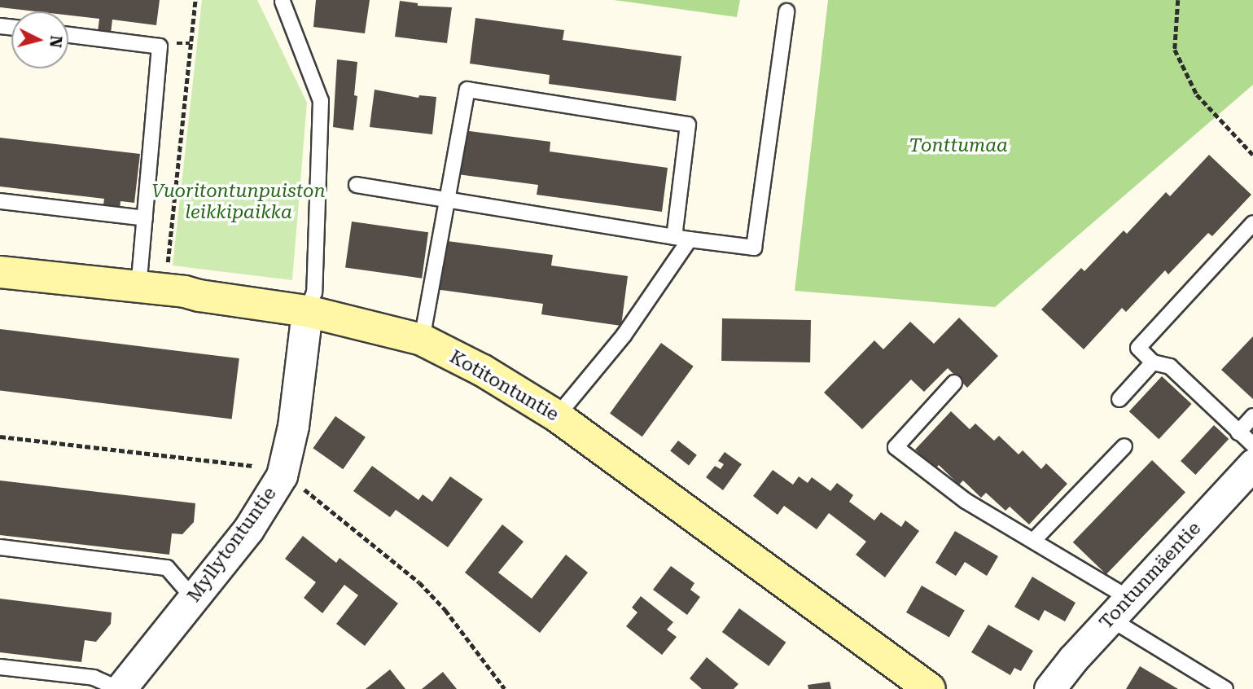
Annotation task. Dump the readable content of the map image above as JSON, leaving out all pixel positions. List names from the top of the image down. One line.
{"streets":{"street":["Kotitontuntie","Myllytontuntie","Tontunmäentie"]},"crossings":[["Kotitontuntie","Myllytontuntie"]],"parks":["Tonttumaa","Vuoritontunpuiston leikkipaikka"],"north":"right"}
